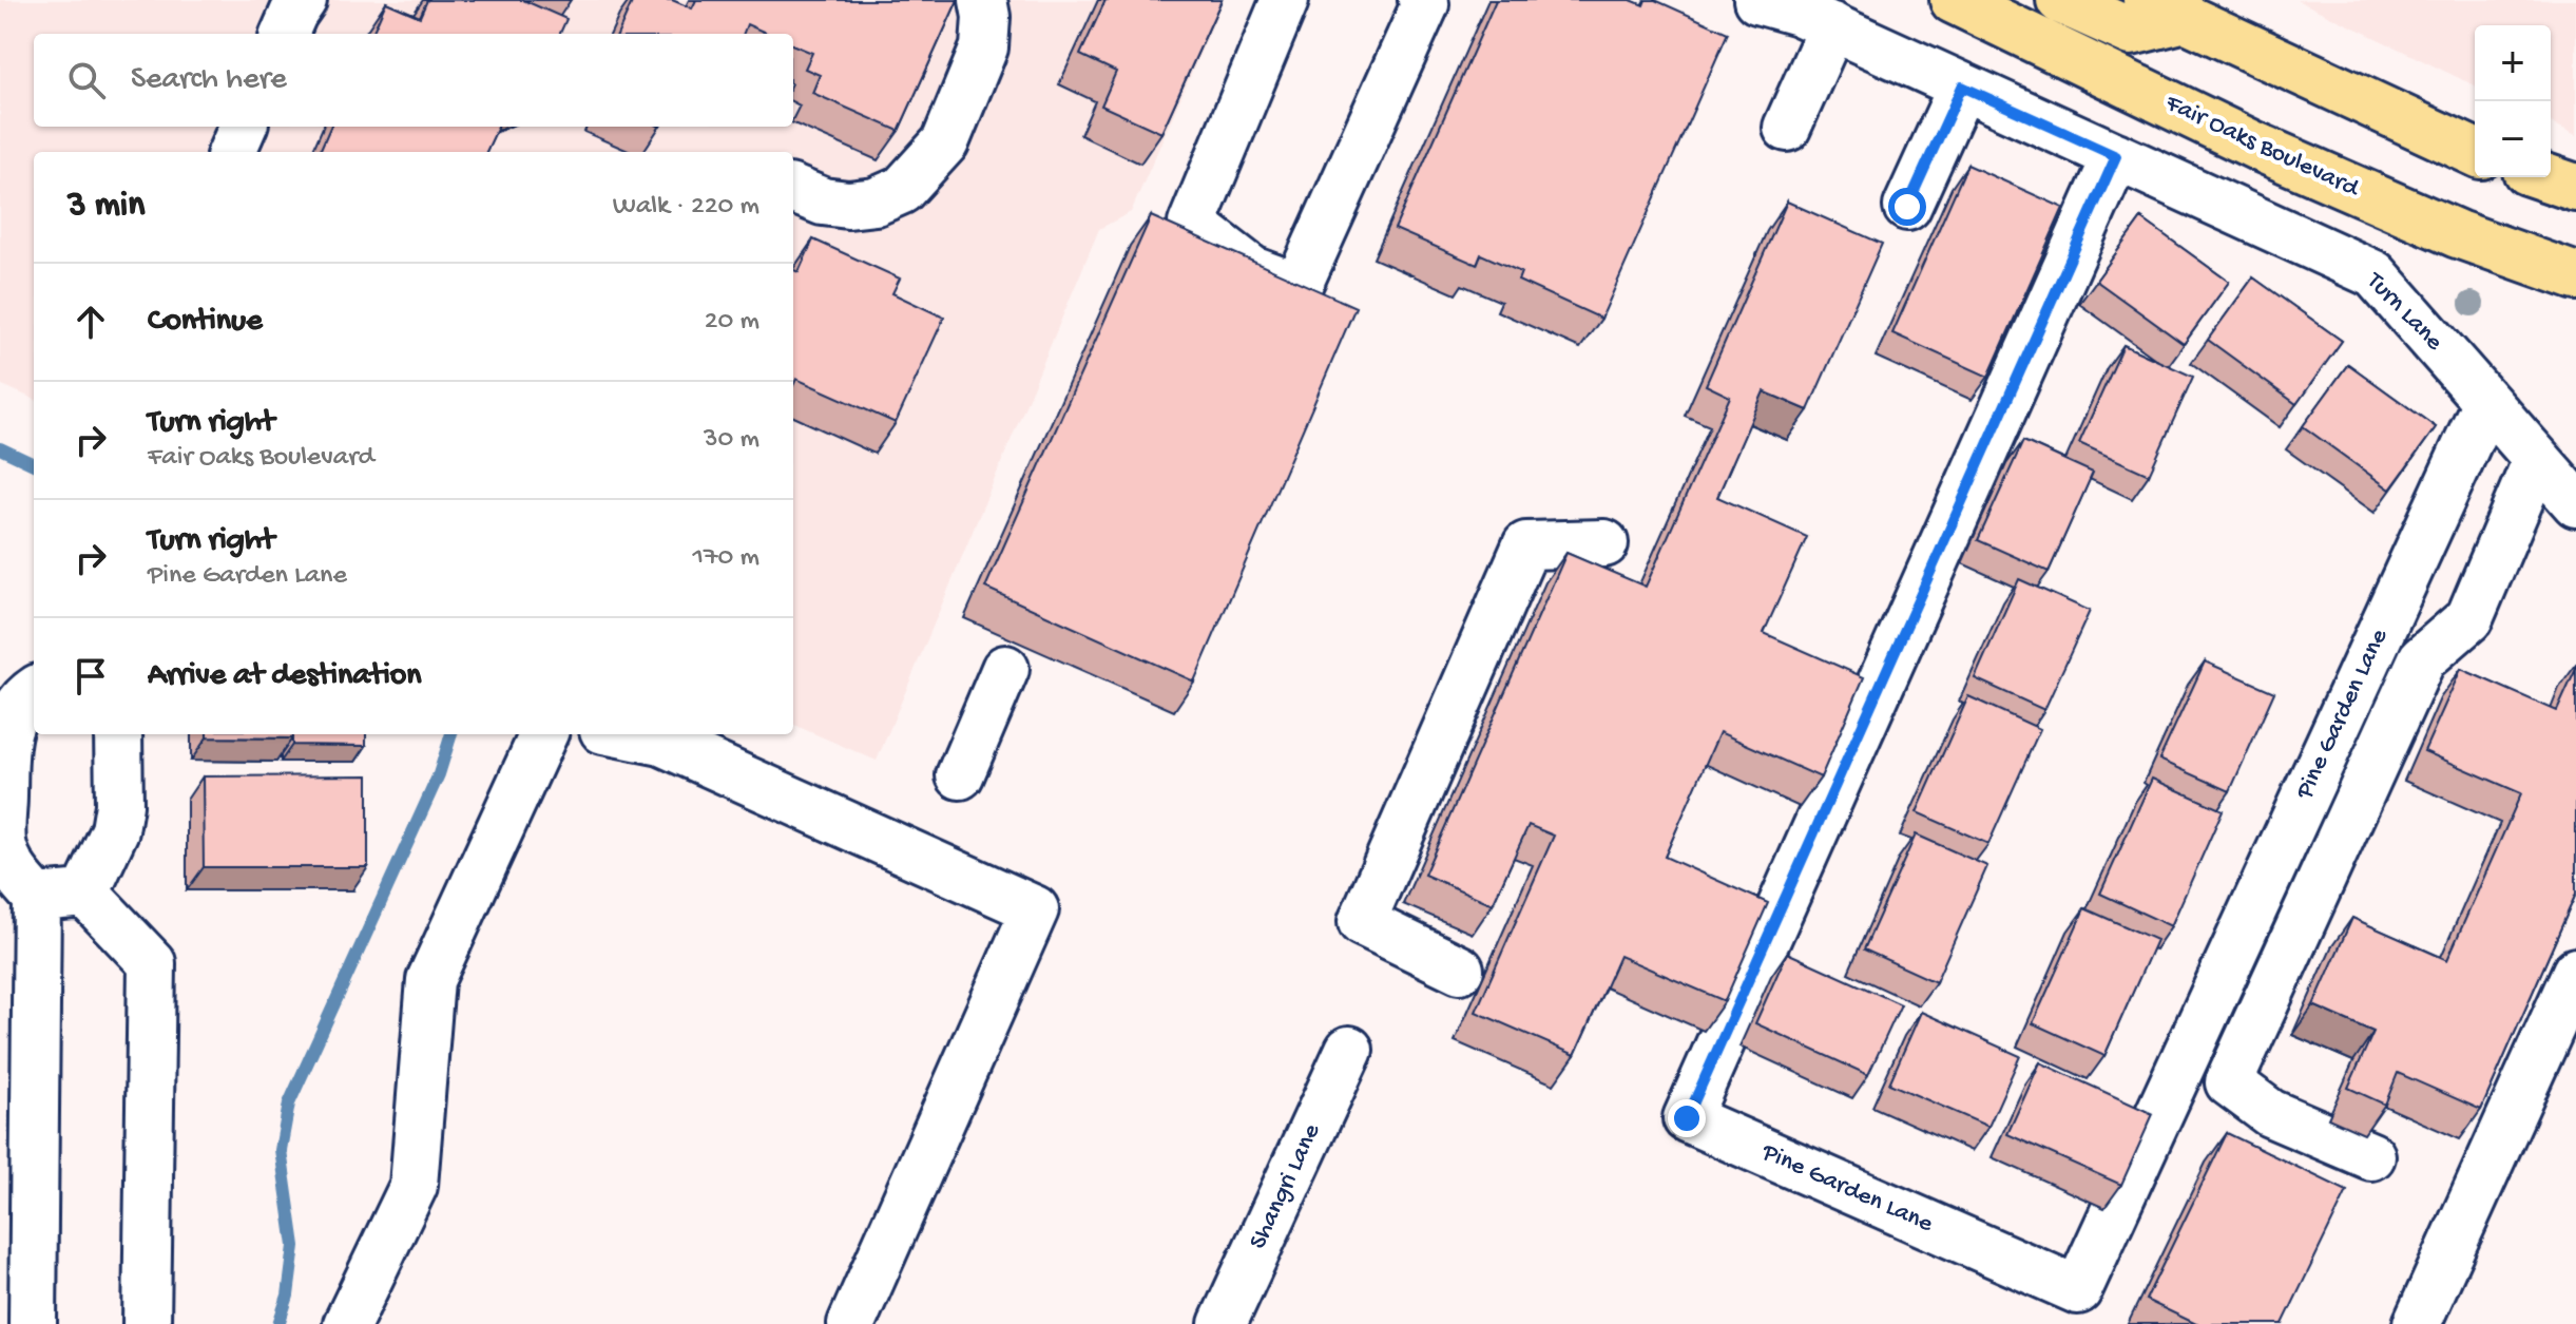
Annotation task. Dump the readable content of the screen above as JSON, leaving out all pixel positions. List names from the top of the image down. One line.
{"streets":{"main road":["Fair Oaks Boulevard"],"street":["Turn Lane","Pine Garden Lane","Shangri Lane"]},"crossings":[["Turn Lane","Pine Garden Lane"]],"page":{"map_buttons":["+","−"],"search":"Search here","heading":["3 min","Walk · 220 m"],"list":[["Continue","20 m"],["Turn right","Fair Oaks Boulevard","30 m"],["Turn right","Pine Garden Lane","170 m"],"Arrive at destination"]}}
